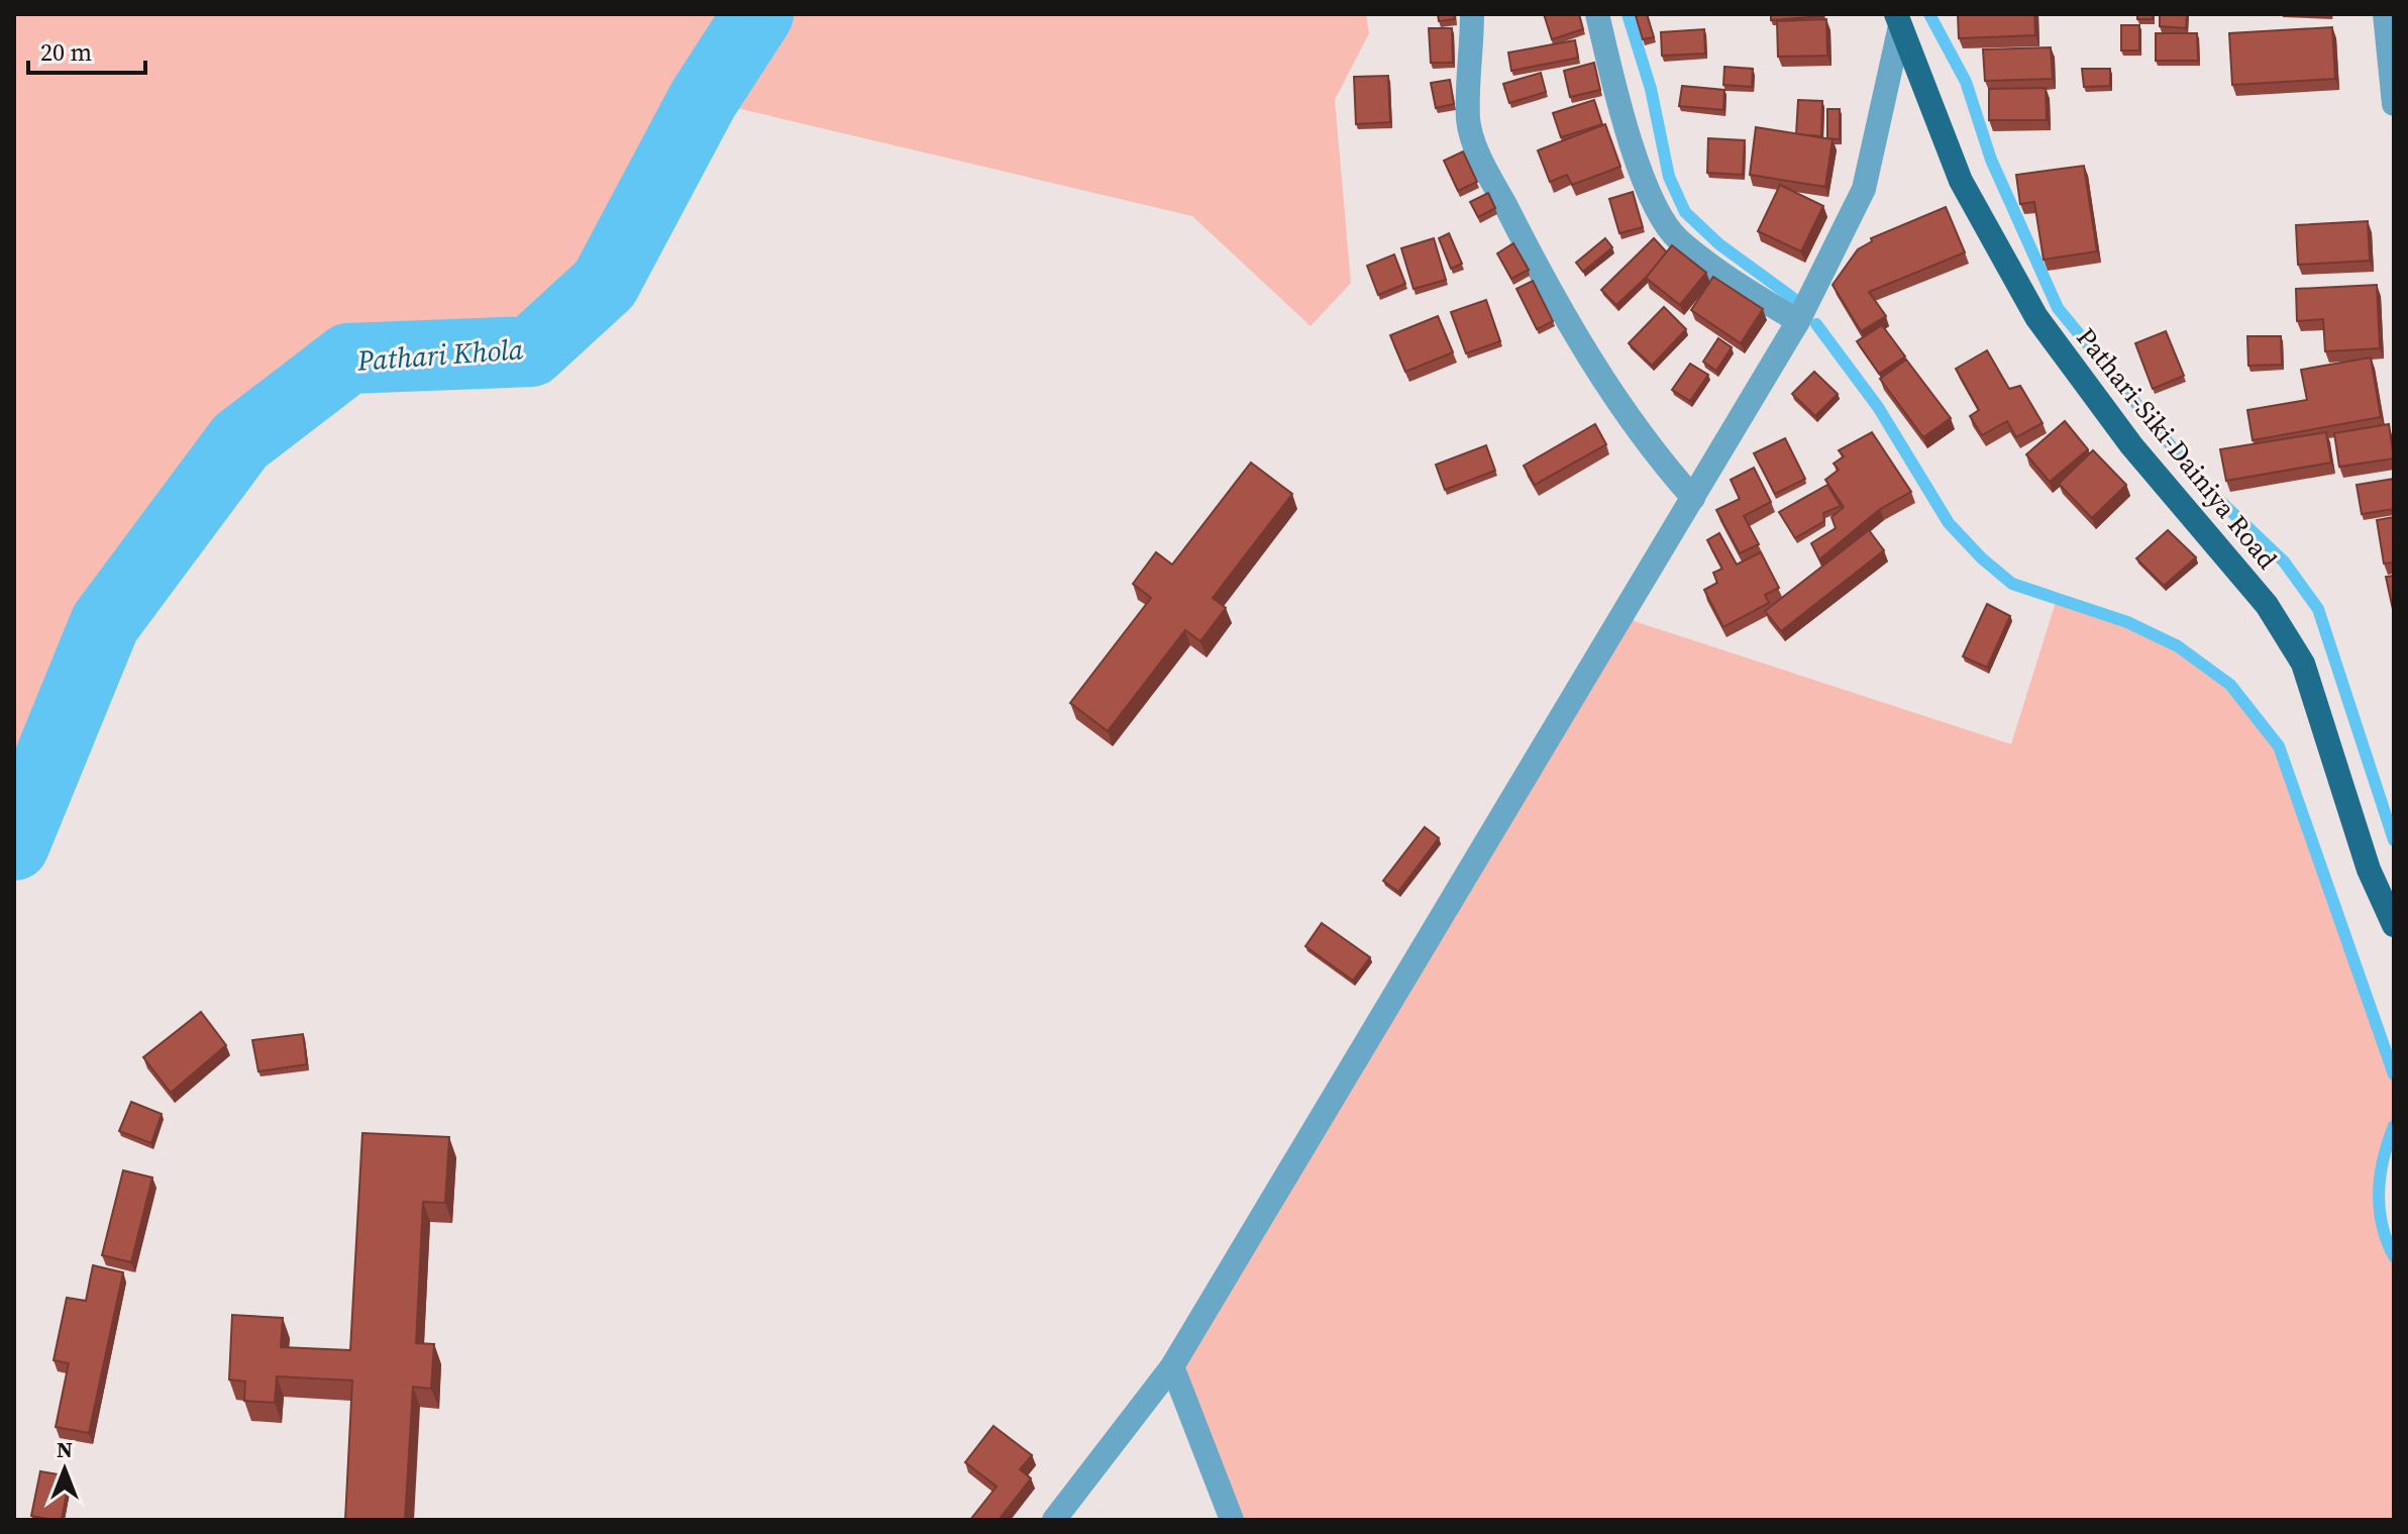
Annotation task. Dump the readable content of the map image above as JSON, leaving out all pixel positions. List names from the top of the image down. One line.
{"streets":{"main road":["Pathari-Siki-Dainiya Road"]},"water":["Pathari Khola"],"scale_bar":"20 m","north":"top"}
